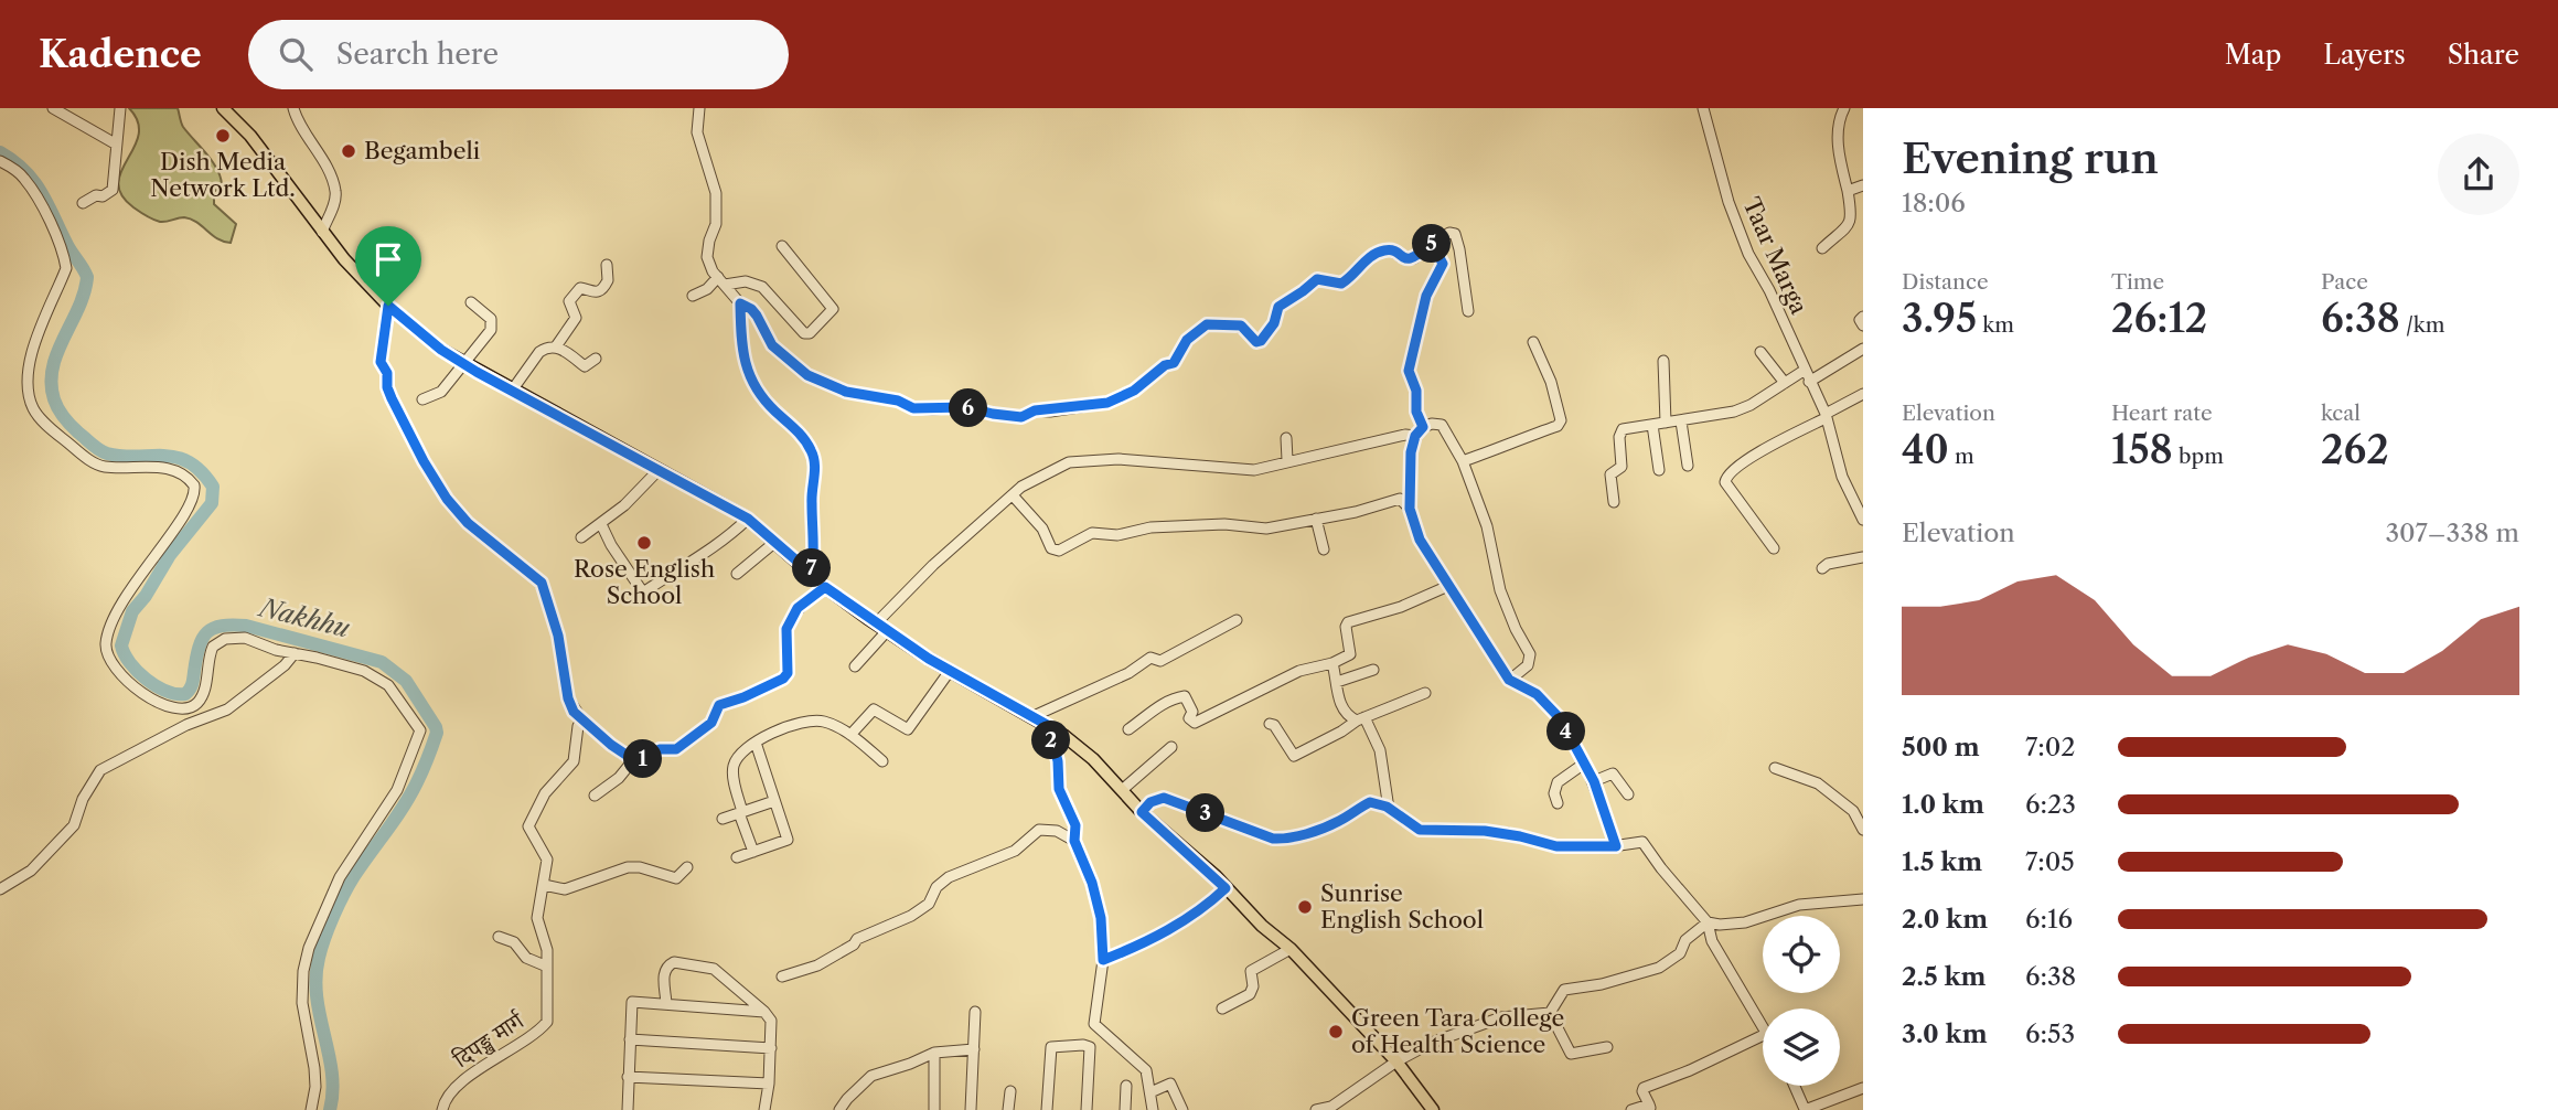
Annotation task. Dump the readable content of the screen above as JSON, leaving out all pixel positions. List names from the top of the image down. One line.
{"streets":{"street":["Taar Marga","दिपङ्ख मार्ग"]},"water":["Nakhhu"],"places":["Dish Media Network Ltd.","Begambeli","Rose English School","Sunrise English School","Green Tara College of Health Science"],"page":{"header":"Kadence","search":"Search here","nav":["Map","Layers","Share"],"heading":["Evening run","18:06"],"pins":["5","6","7","4","2","1","3"],"stats":[["Distance","3.95 km"],["Time","26:12"],["Pace","6:38 /km"],["Elevation","40 m"],["Heart rate","158 bpm"],["kcal","262"]],"chart":["Elevation","307–338 m"],"list":[{"name":"500 m","note":"7:02"},{"name":"1.0 km","note":"6:23"},{"name":"1.5 km","note":"7:05"},{"name":"2.0 km","note":"6:16"},{"name":"2.5 km","note":"6:38"},{"name":"3.0 km","note":"6:53"}]}}
